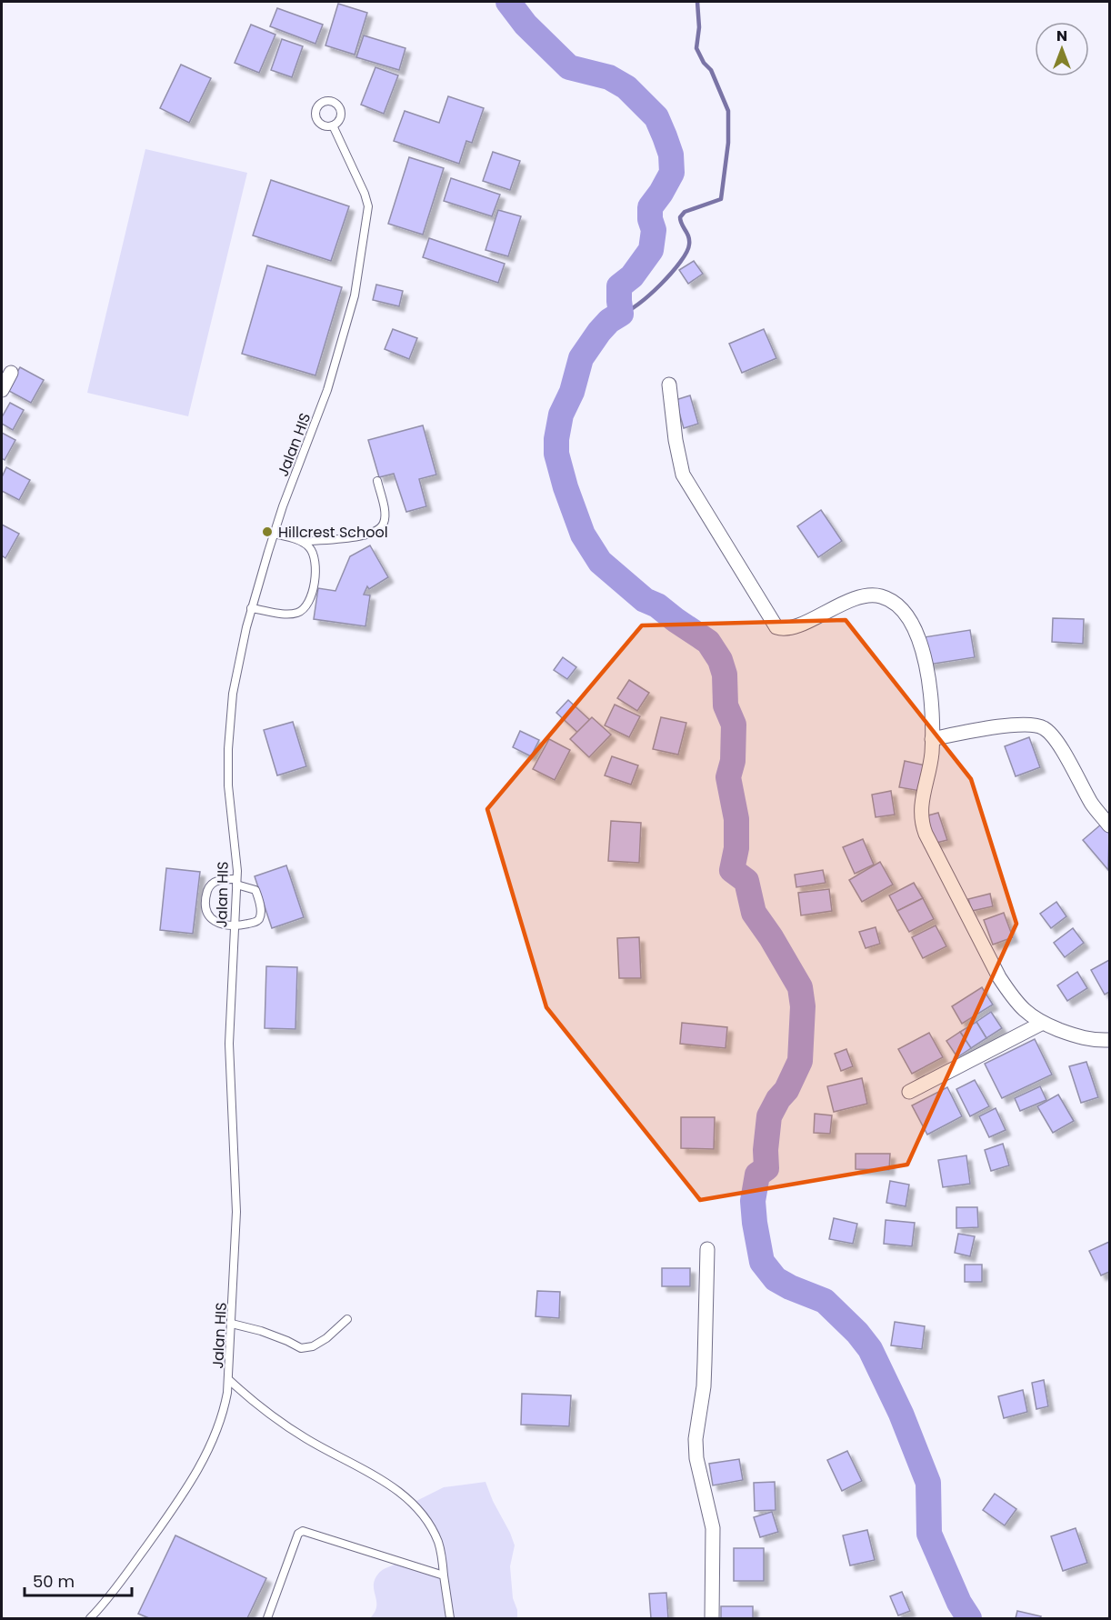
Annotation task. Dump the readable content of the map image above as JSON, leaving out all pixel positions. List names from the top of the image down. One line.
{"streets":{"lane":["Jalan HIS"]},"places":["Hillcrest School"],"scale_bar":"50 m","north":"top"}
